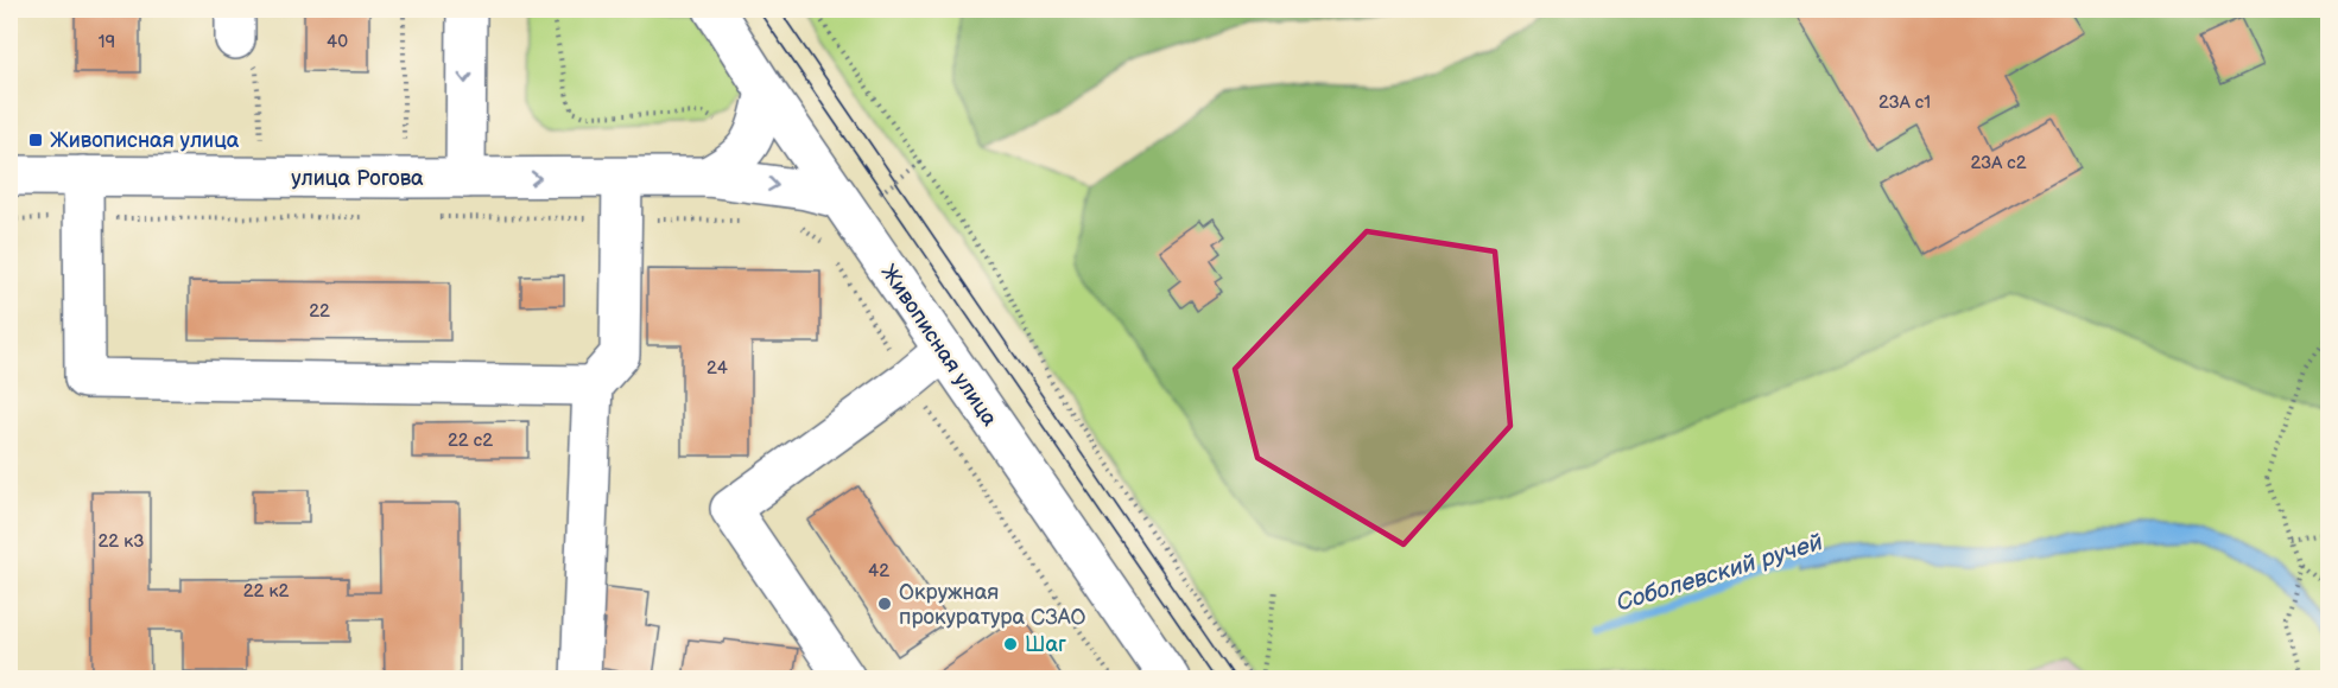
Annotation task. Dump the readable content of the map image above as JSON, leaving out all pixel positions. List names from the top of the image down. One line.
{"streets":{"street":["улица Рогова","Живописная улица"]},"crossings":[["улица Рогова","Живописная улица"]],"one_way":["улица Рогова"],"water":["Соболевский ручей"],"places":{"transit":["Живописная улица"],"other":["Окружная прокуратура СЗАО","Шаг"]},"house_numbers":["19","40","23А с1","23А с2","22","24","22 с2","22 к3","42","22 к2"]}
